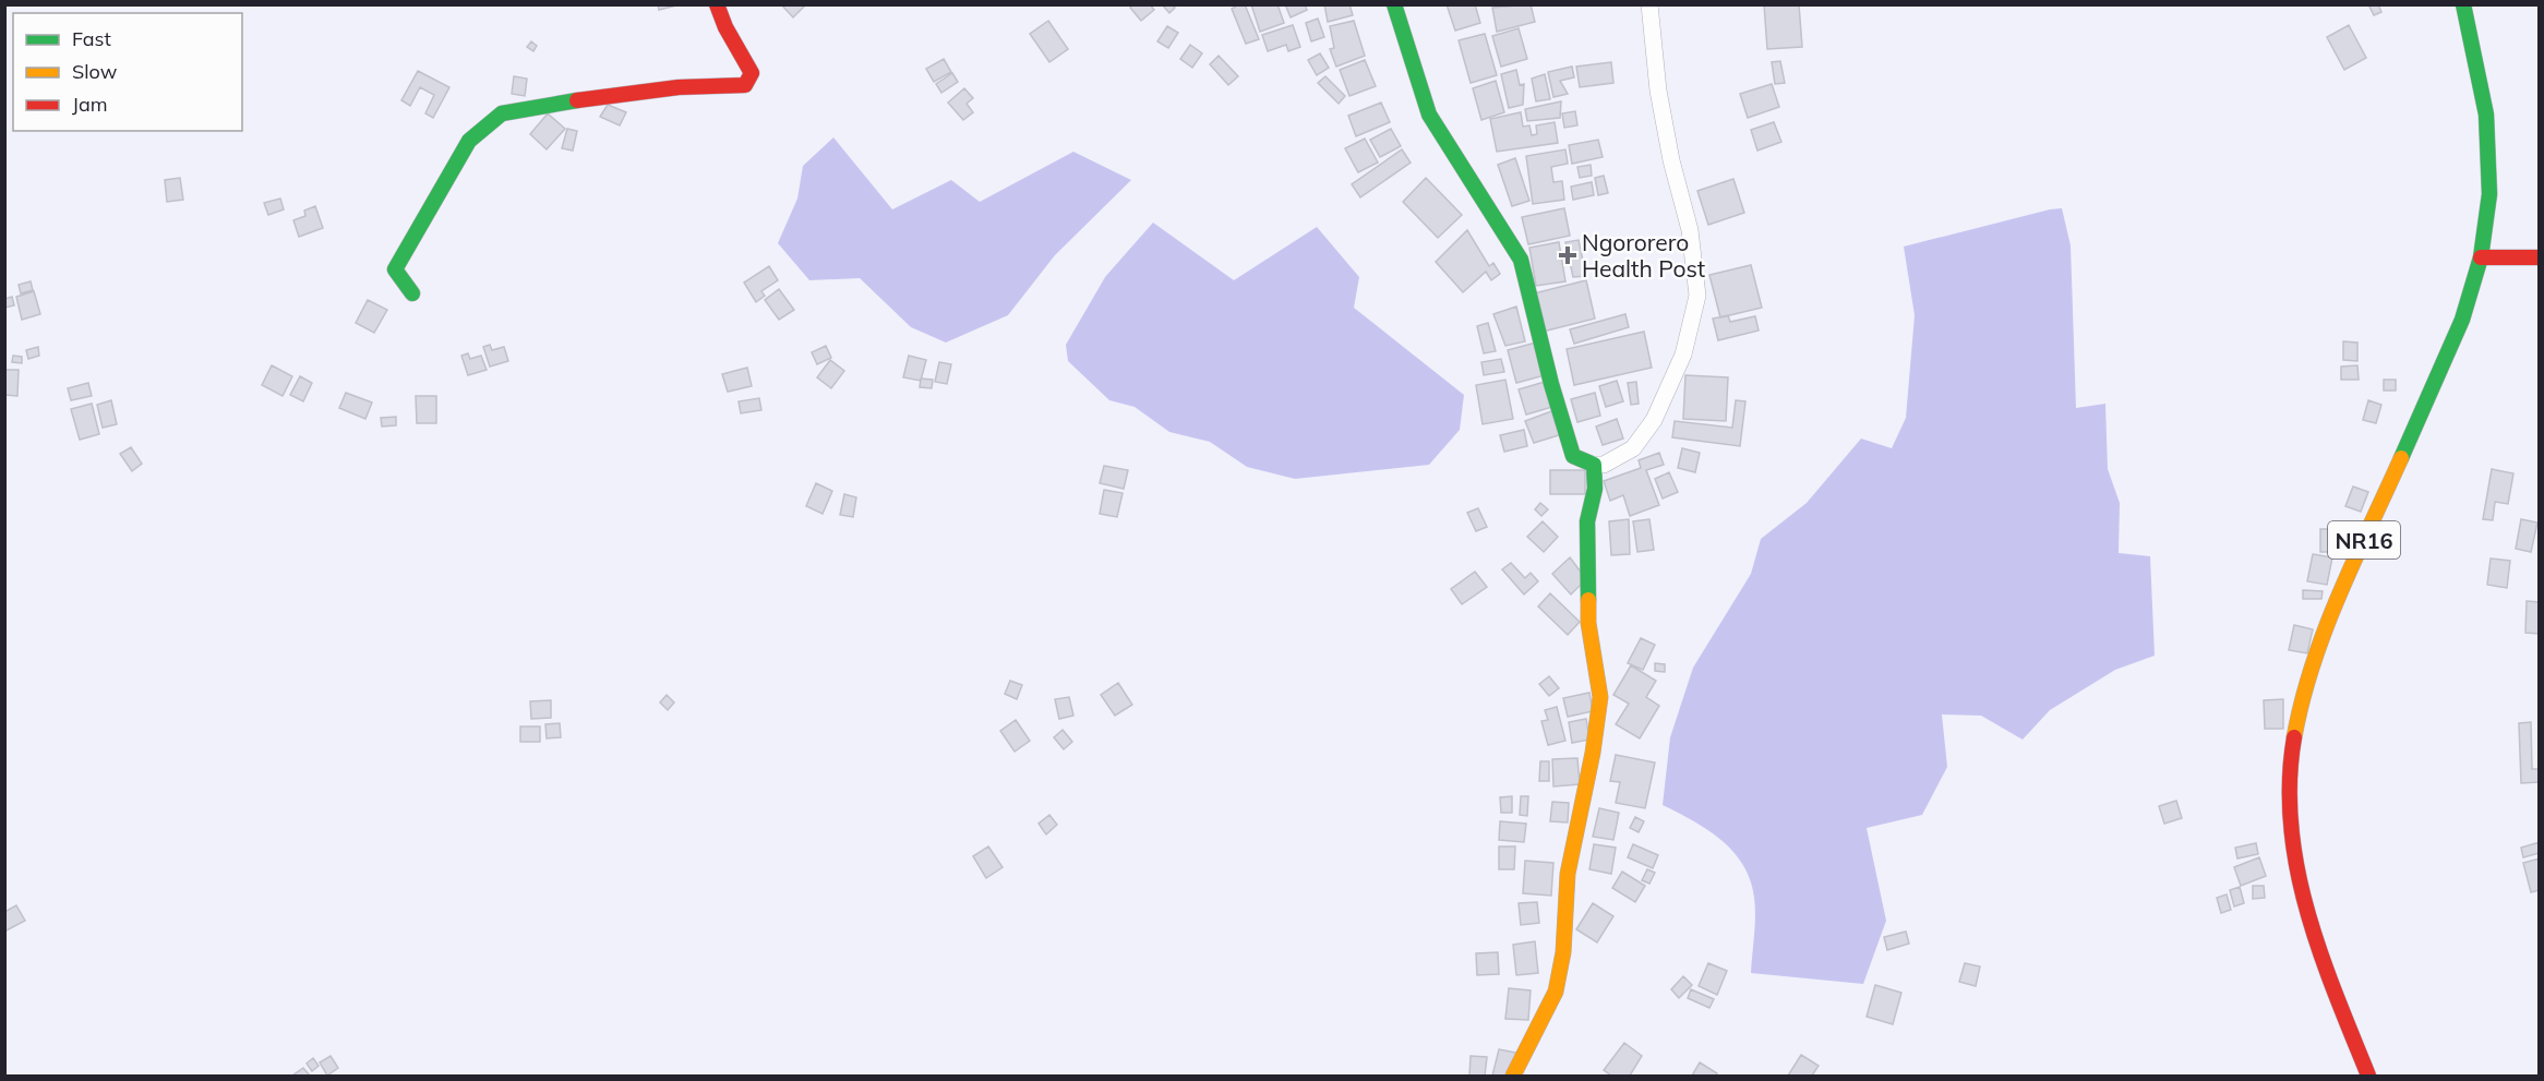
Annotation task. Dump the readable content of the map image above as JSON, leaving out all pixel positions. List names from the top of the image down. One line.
{"streets":{"street":["NR16"]},"places":{"health":["Ngororero Health Post"]},"legend":["Fast","Slow","Jam"]}
